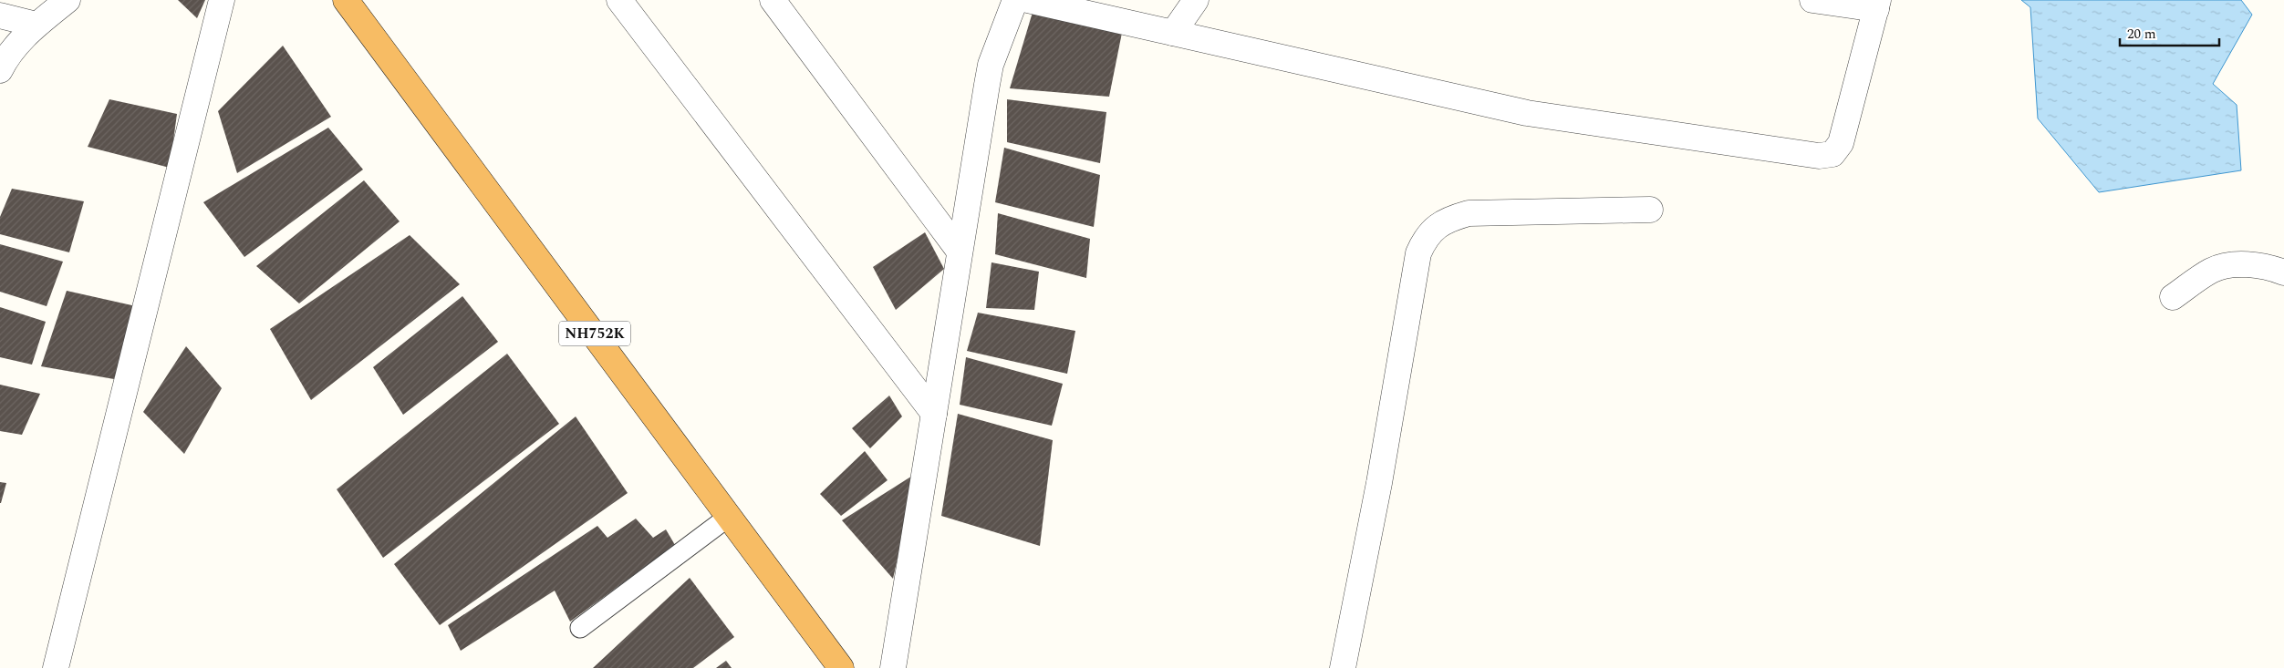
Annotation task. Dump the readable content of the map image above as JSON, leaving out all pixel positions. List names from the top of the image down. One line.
{"streets":{"highway":["NH752K"]},"scale_bar":"20 m"}
